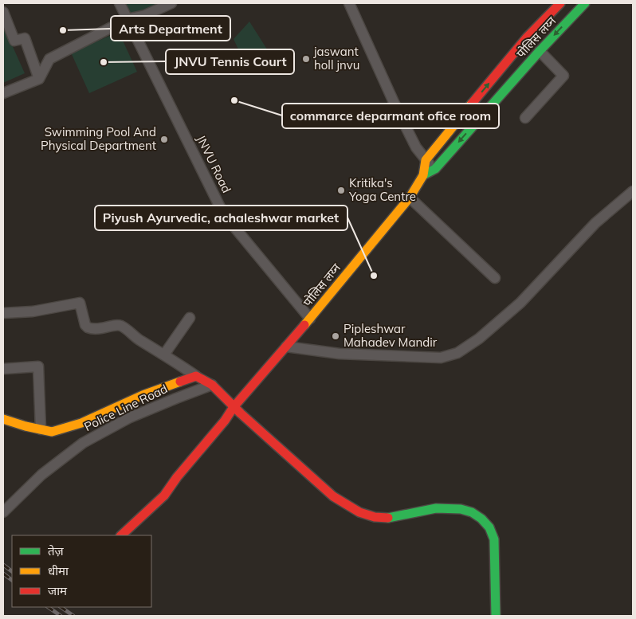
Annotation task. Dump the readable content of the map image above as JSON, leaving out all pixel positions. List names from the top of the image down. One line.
{"streets":{"street":["पोलिस लय्न","JNVU Road","Police Line Road"]},"crossings":[["पोलिस लय्न","JNVU Road"]],"places":["Arts Department","jaswant holl jnvu","JNVU Tennis Court","commarce deparmant ofice room","Swimming Pool And Physical Department","Kritika's Yoga Centre","Piyush Ayurvedic, achaleshwar market","Pipleshwar Mahadev Mandir"],"legend":["तेज़","धीमा","जाम"]}
